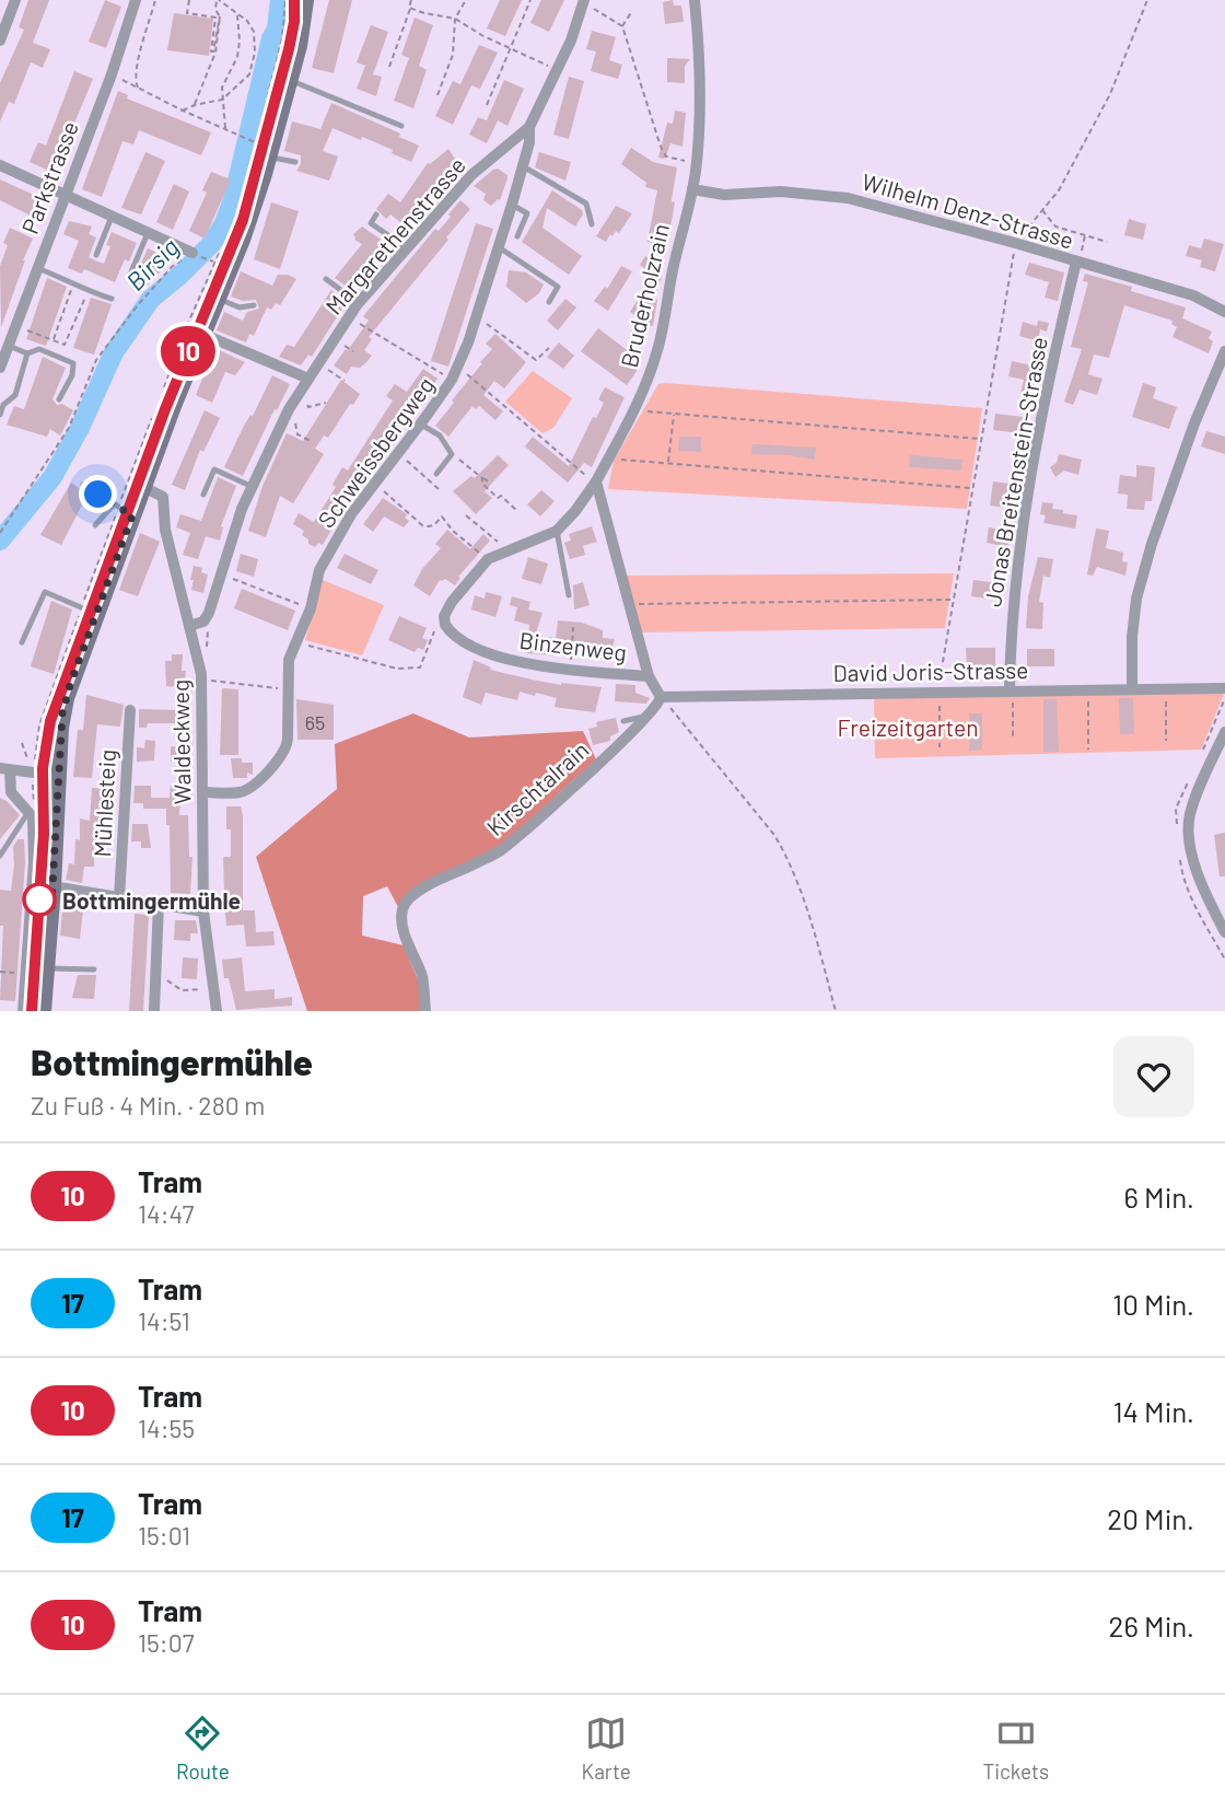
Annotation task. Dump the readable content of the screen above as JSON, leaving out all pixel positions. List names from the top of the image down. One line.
{"streets":{"street":["Parkstrasse","Wilhelm Denz-Strasse","Margarethenstrasse","Bruderholzrain","Schweissbergweg","Jonas Breitenstein-Strasse","Binzenweg","David Joris-Strasse","Waldeckweg","Kirschtalrain","Mühlesteig"]},"crossings":[["Wilhelm Denz-Strasse","Bruderholzrain"],["Wilhelm Denz-Strasse","Jonas Breitenstein-Strasse"],["Margarethenstrasse","Schweissbergweg"],["Bruderholzrain","Binzenweg"],["Schweissbergweg","Waldeckweg"],["Jonas Breitenstein-Strasse","David Joris-Strasse"],["David Joris-Strasse","Kirschtalrain"]],"water":["Birsig"],"parks":["Freizeitgarten"],"places":["Bottmingermühle"],"lines":["tram line 10"],"house_numbers":["65"],"page":{"on_map":"10","heading":["Bottmingermühle","Zu Fuß · 4 Min. · 280 m"],"list":[{"mark":"10","name":"Tram","note":"14:47","value":"6 Min."},{"mark":"17","name":"Tram","note":"14:51","value":"10 Min."},{"mark":"10","name":"Tram","note":"14:55","value":"14 Min."},{"mark":"17","name":"Tram","note":"15:01","value":"20 Min."},{"mark":"10","name":"Tram","note":"15:07","value":"26 Min."}],"tabs":["Route","Karte","Tickets"]}}
